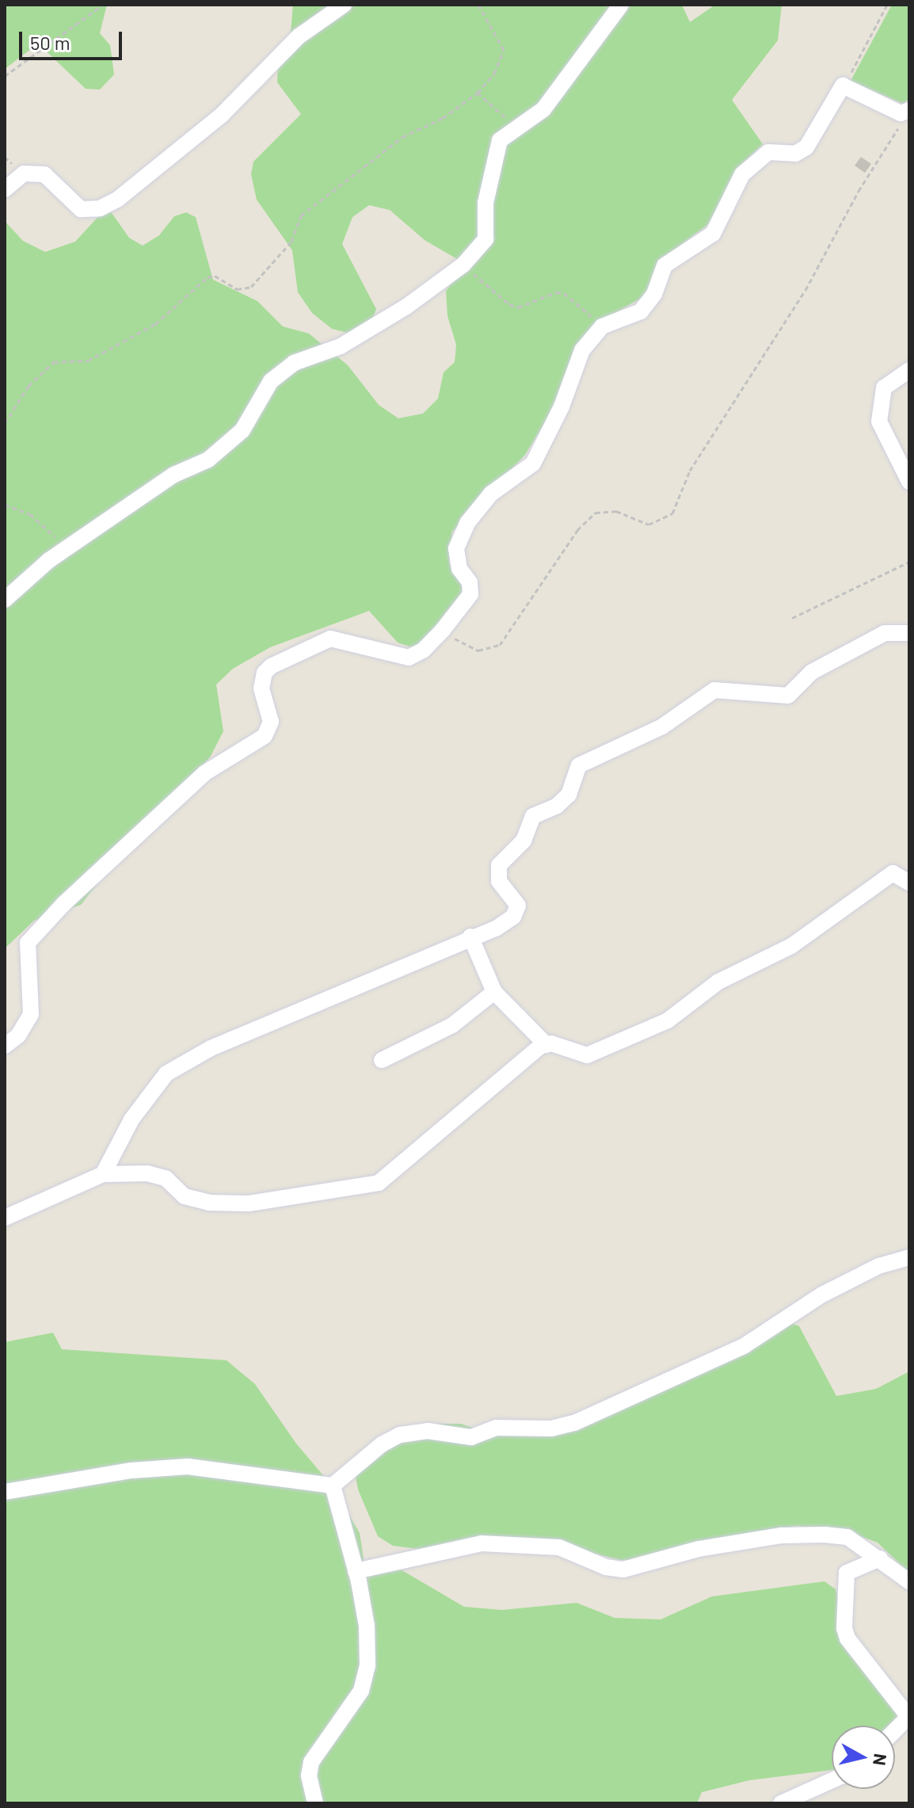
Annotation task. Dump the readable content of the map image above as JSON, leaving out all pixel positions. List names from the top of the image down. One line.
{"scale_bar":"50 m","north":"right"}
